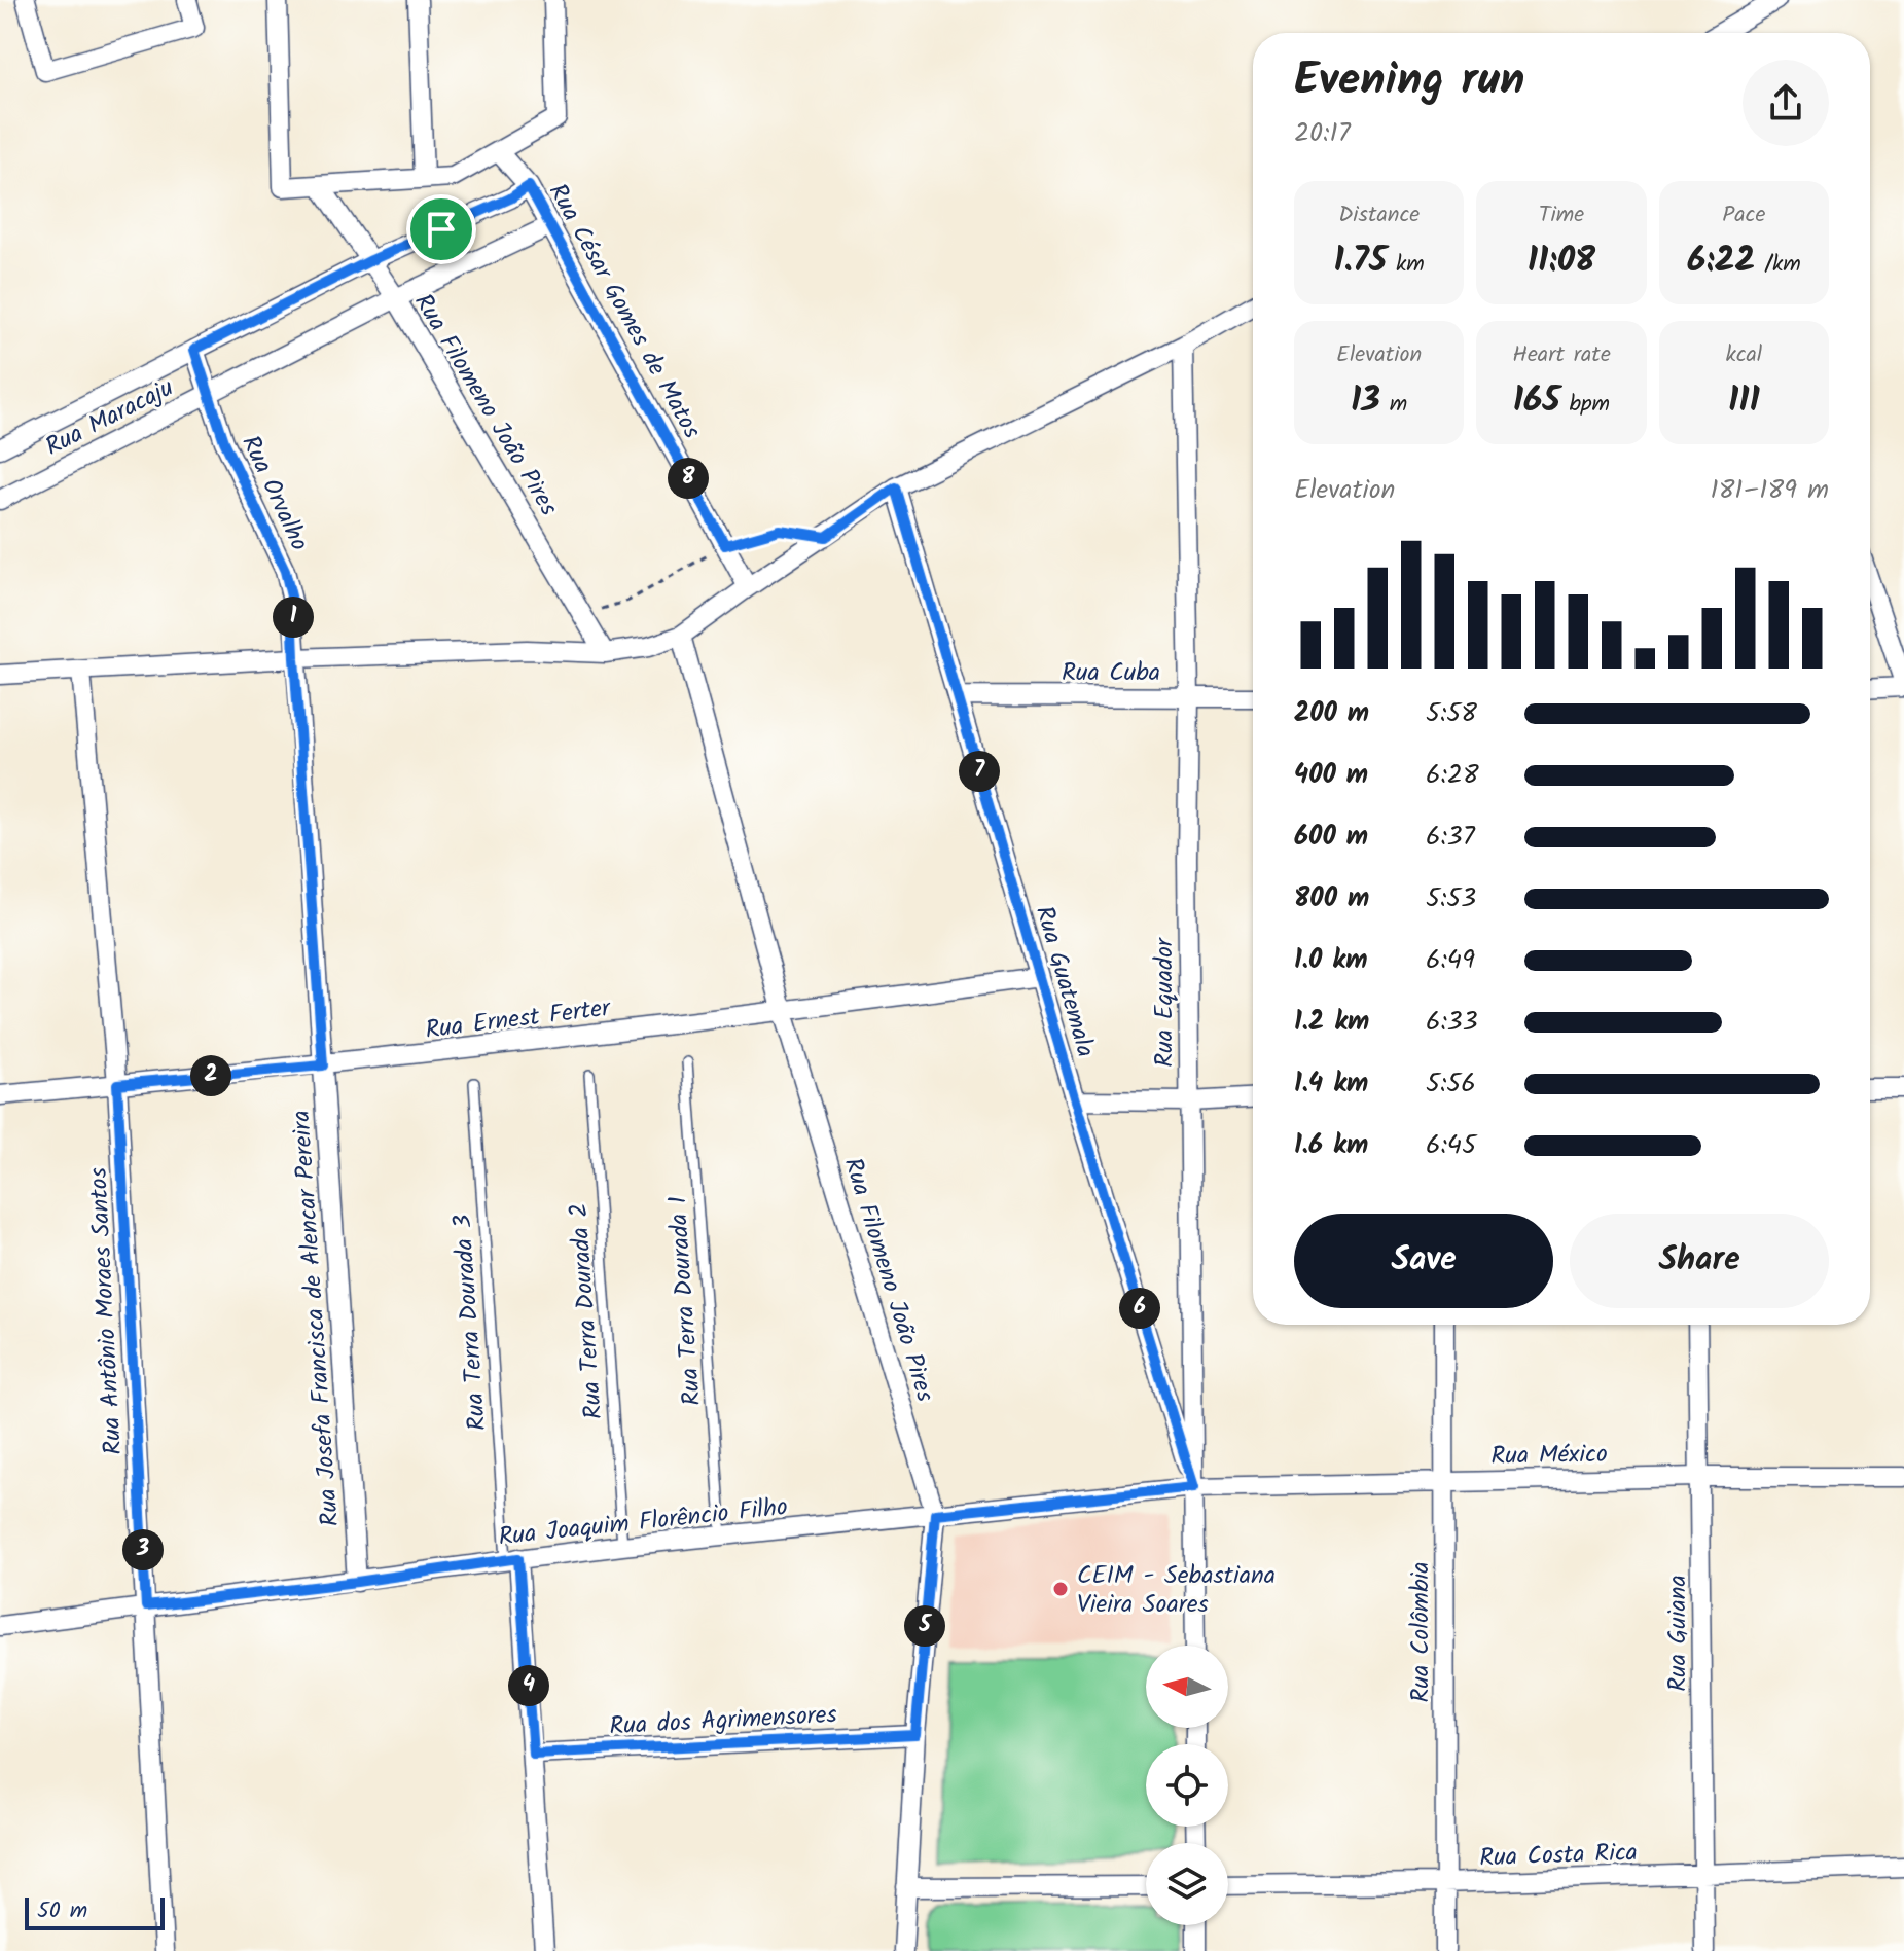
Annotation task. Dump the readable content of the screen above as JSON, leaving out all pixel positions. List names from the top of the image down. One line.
{"streets":{"street":["Rua César Gomes de Matos","Rua Filomeno João Pires","Rua Maracaju","Rua Orvalho","Rua Cuba","Rua Guatemala","Rua Equador","Rua Ernest Ferter","Rua Antônio Moraes Santos","Rua Josefa Francisca de Alencar Pereira","Rua México","Rua Joaquim Florêncio Filho","Rua Colômbia","Rua Guiana","Rua dos Agrimensores","Rua Costa Rica"],"lane":["Rua Terra Dourada 1","Rua Terra Dourada 2","Rua Terra Dourada 3"]},"crossings":[["Rua César Gomes de Matos","Rua Maracaju"],["Rua Filomeno João Pires","Rua Maracaju"],["Rua Filomeno João Pires","Rua Ernest Ferter"],["Rua Filomeno João Pires","Rua Joaquim Florêncio Filho"],["Rua Filomeno João Pires","Rua dos Agrimensores"],["Rua Maracaju","Rua Orvalho"],["Rua Orvalho","Rua Josefa Francisca de Alencar Pereira"],["Rua Cuba","Rua Guatemala"],["Rua Cuba","Rua Equador"],["Rua Guatemala","Rua Equador"],["Rua Guatemala","Rua Ernest Ferter"],["Rua Guatemala","Rua México"],["Rua Guatemala","Rua Joaquim Florêncio Filho"],["Rua Equador","Rua México"],["Rua Equador","Rua Joaquim Florêncio Filho"],["Rua Ernest Ferter","Rua Antônio Moraes Santos"],["Rua Ernest Ferter","Rua Josefa Francisca de Alencar Pereira"],["Rua Terra Dourada 1","Rua Joaquim Florêncio Filho"],["Rua Antônio Moraes Santos","Rua Joaquim Florêncio Filho"],["Rua Terra Dourada 2","Rua Joaquim Florêncio Filho"],["Rua Josefa Francisca de Alencar Pereira","Rua Joaquim Florêncio Filho"],["Rua Terra Dourada 3","Rua Joaquim Florêncio Filho"],["Rua México","Rua Joaquim Florêncio Filho"],["Rua México","Rua Colômbia"],["Rua México","Rua Guiana"],["Rua Colômbia","Rua Costa Rica"],["Rua Guiana","Rua Costa Rica"]],"places":["CEIM - Sebastiana Vieira Soares"],"scale_bar":"50 m","north":"left","page":{"heading":["Evening run","20:17"],"stats":[["Distance","1.75 km"],["Time","11:08"],["Pace","6:22 /km"],["Elevation","13 m"],["Heart rate","165 bpm"],["kcal","111"]],"chart":["Elevation","181–189 m"],"pins":["8","1","7","2","6","3","5","4"],"list":[{"name":"200 m","note":"5:58"},{"name":"400 m","note":"6:28"},{"name":"600 m","note":"6:37"},{"name":"800 m","note":"5:53"},{"name":"1.0 km","note":"6:49"},{"name":"1.2 km","note":"6:33"},{"name":"1.4 km","note":"5:56"},{"name":"1.6 km","note":"6:45"}],"buttons":["Save","Share"],"scale":"50 m"}}
